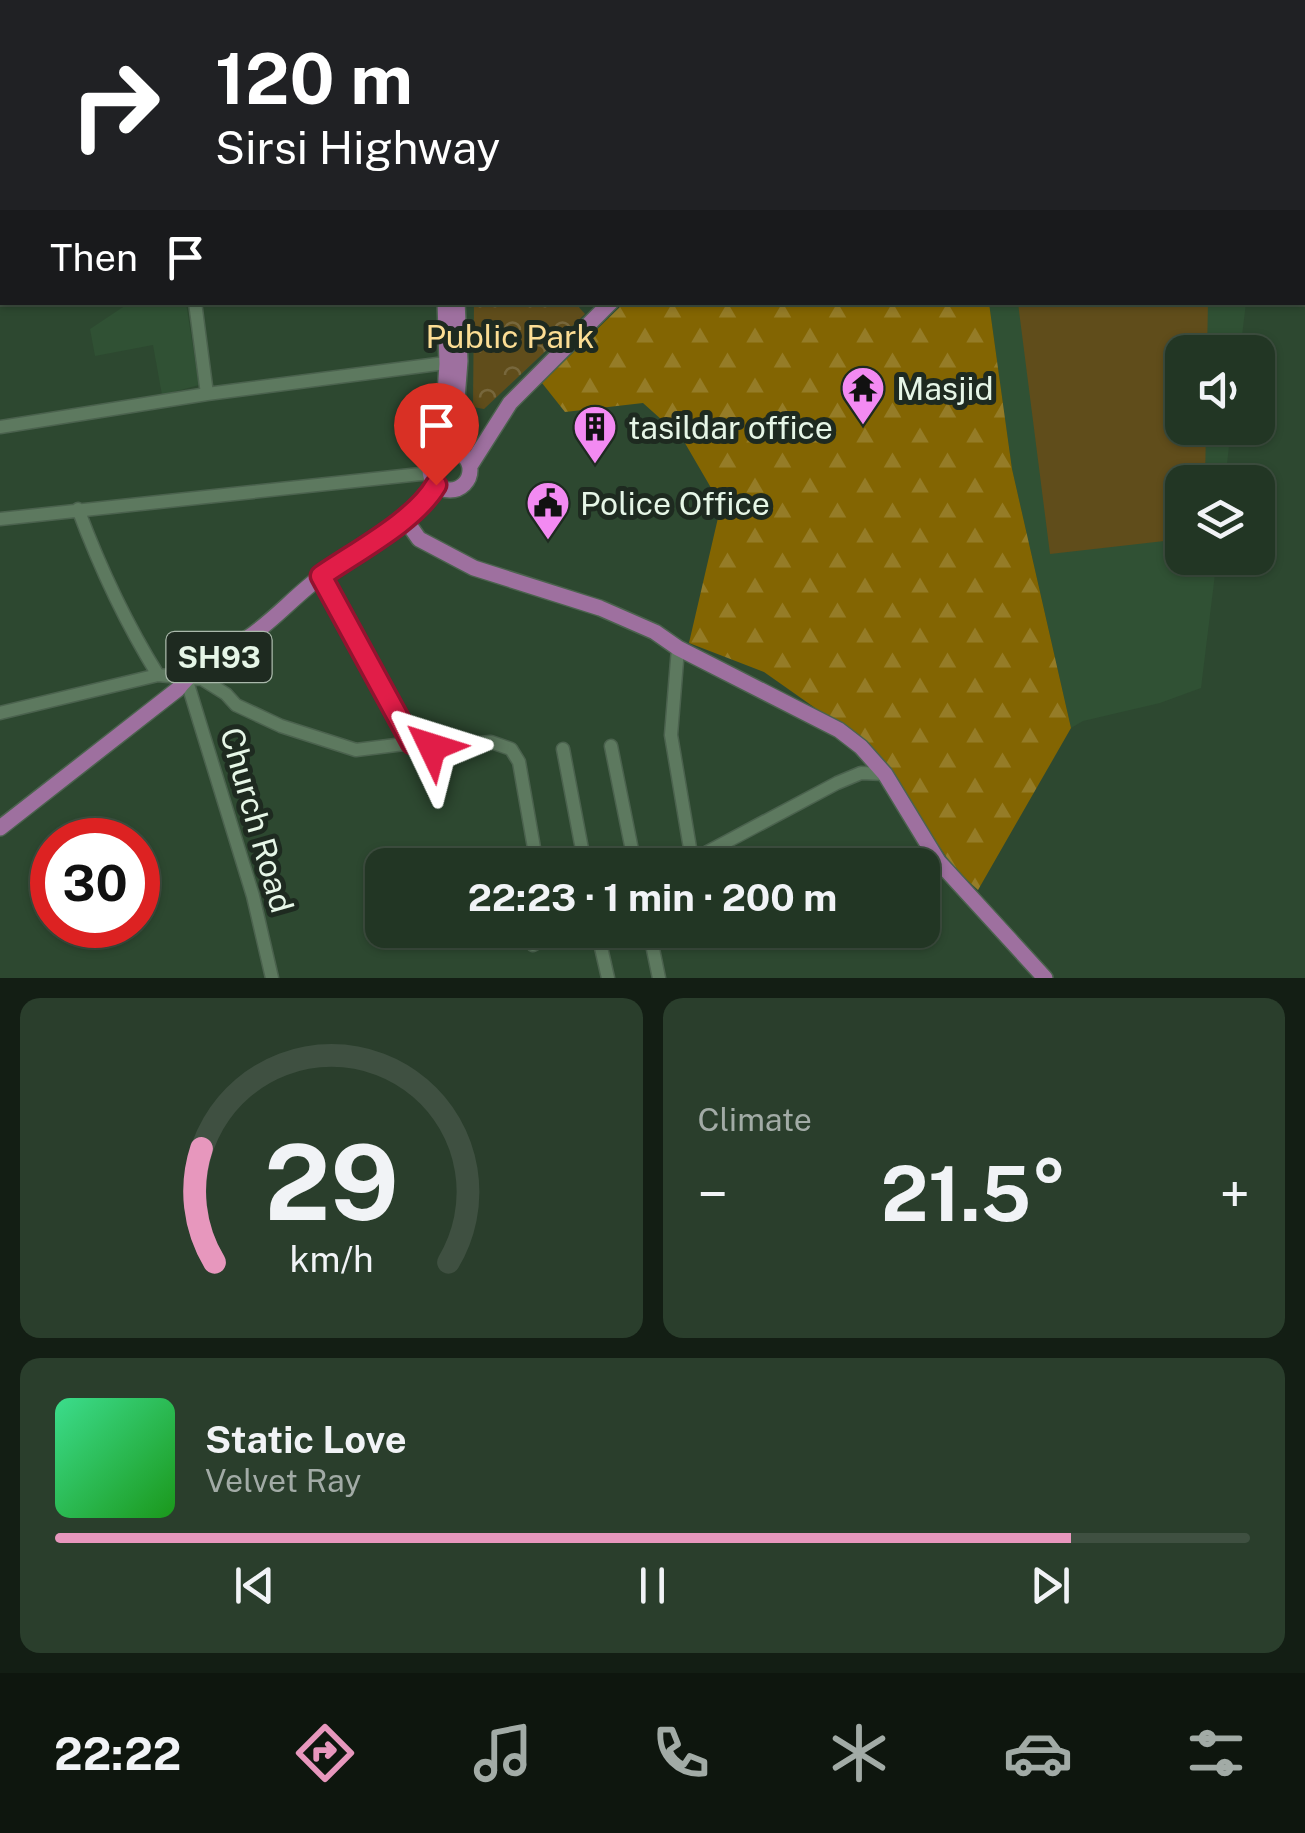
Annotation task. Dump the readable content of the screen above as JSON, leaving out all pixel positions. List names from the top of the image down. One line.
{"streets":{"main road":["SH93"],"street":["Church Road"]},"crossings":[["SH93","Church Road"]],"parks":["Public Park"],"places":{"temple":["Masjid"],"building":["tasildar office"],"public building":["Police Office"]},"page":{"turn":["120 m","Sirsi Highway"],"then":"Then","limit":"30","trip":"22:23 · 1 min · 200 m","tile":"Climate","heat":["−","21.5°","+"],"song":["Static Love","Velvet Ray"],"tabs":"22:22","gauge":["29","km/h"]}}
